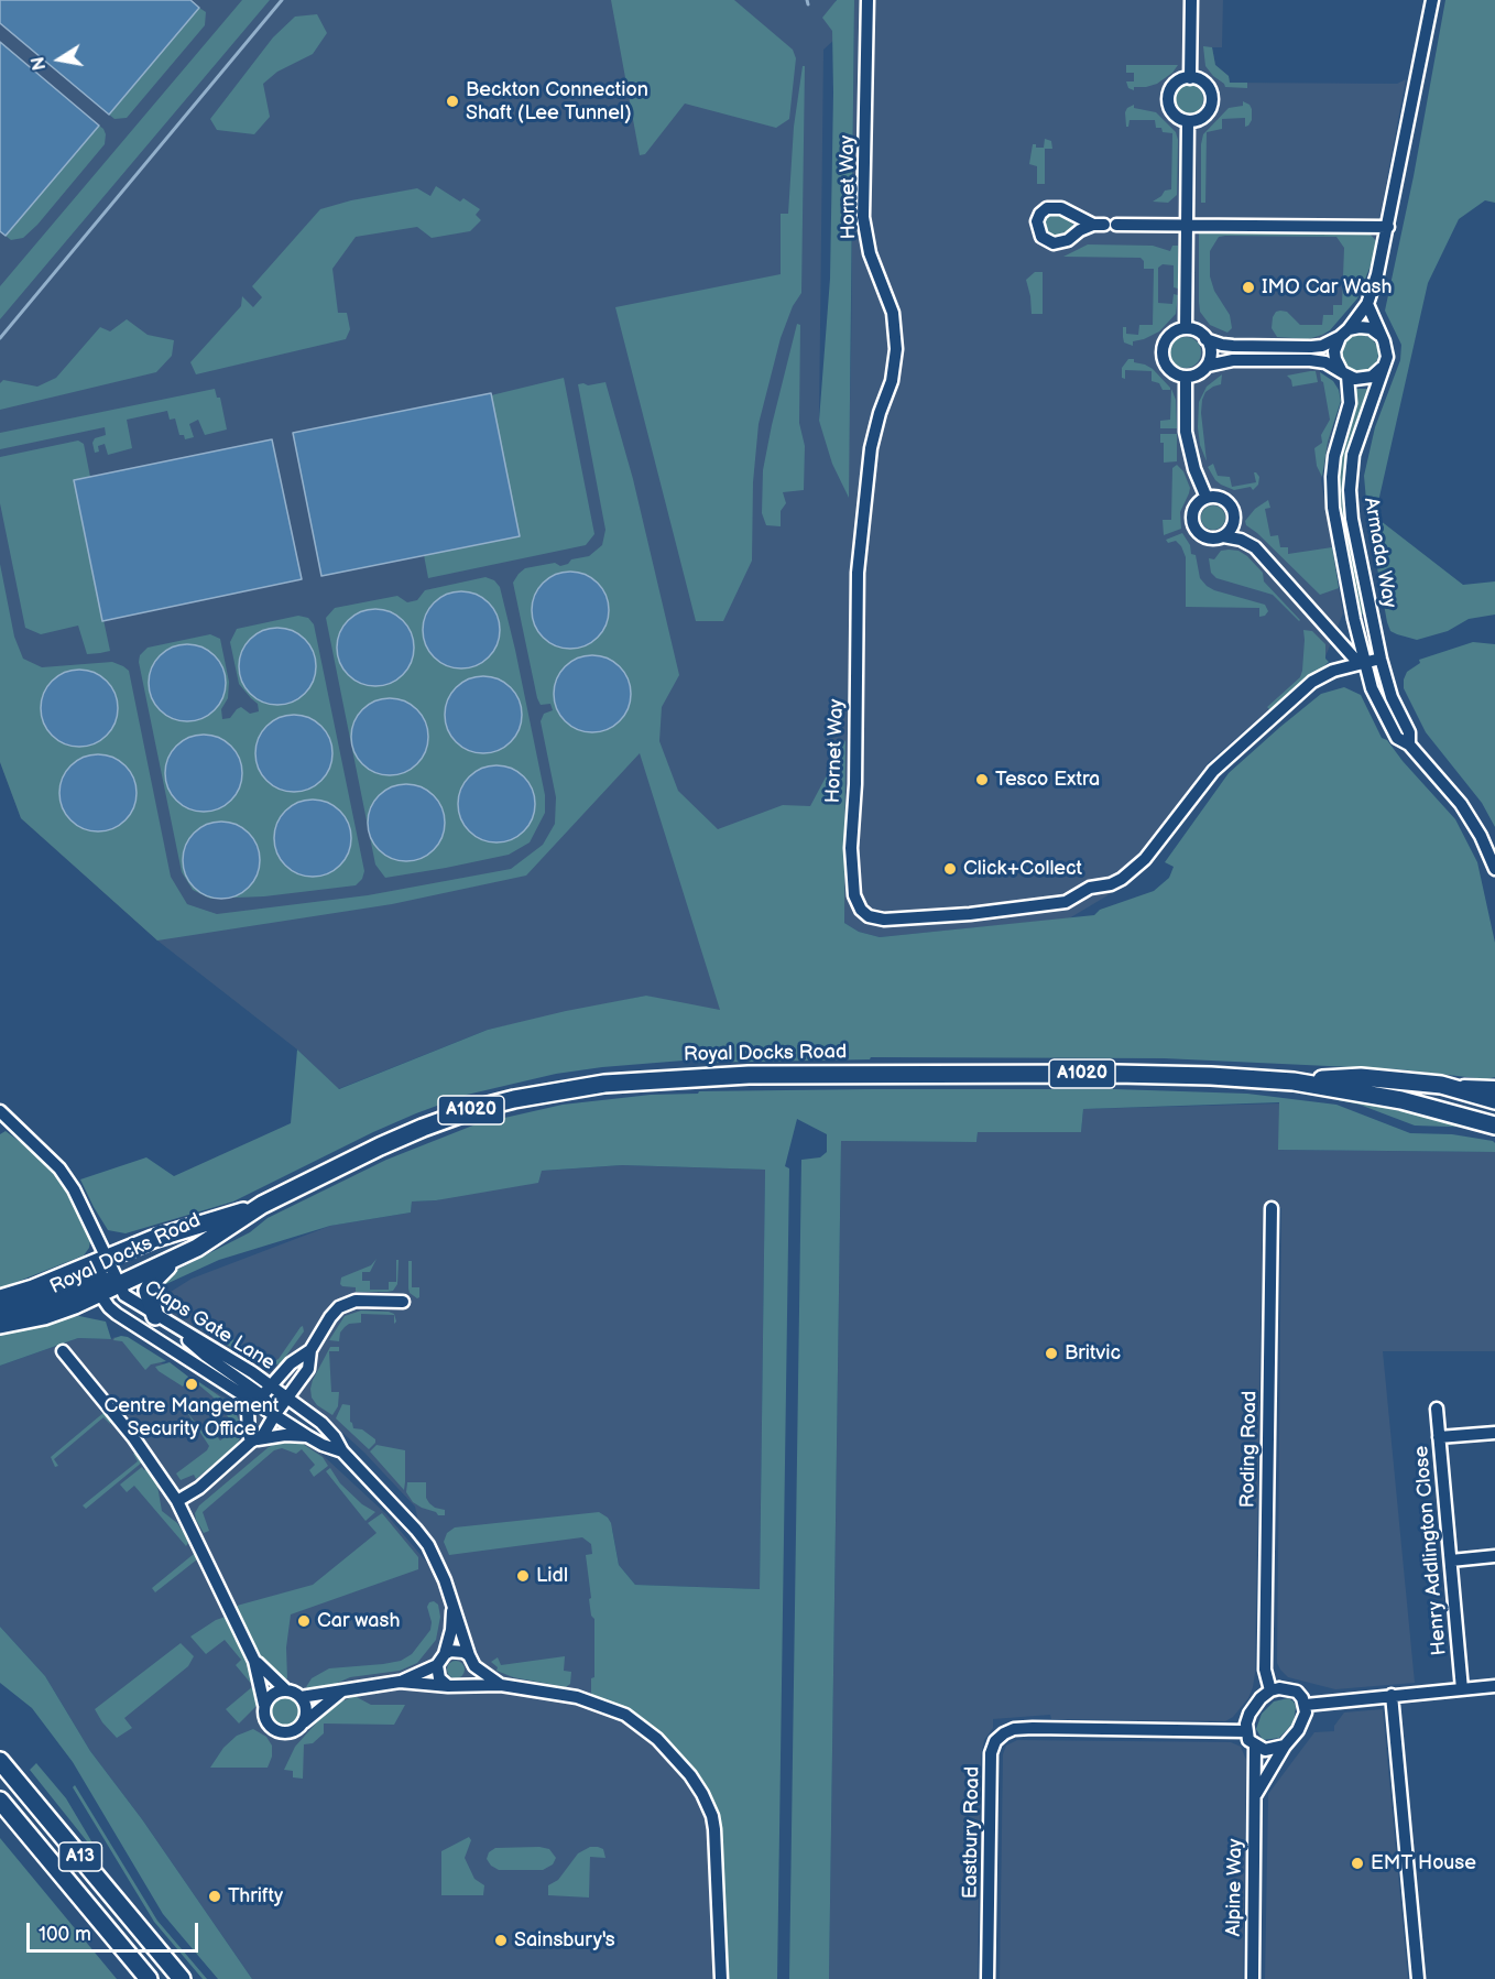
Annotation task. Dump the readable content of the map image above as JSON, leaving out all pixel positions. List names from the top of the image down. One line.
{"streets":{"highway":["Royal Docks Road","A1020","A13"],"street":["Hornet Way","Armada Way","Claps Gate Lane","Roding Road","Henry Addlington Close","Eastbury Road","Alpine Way"]},"crossings":[["Hornet Way","Armada Way"],["Royal Docks Road","A1020"],["Royal Docks Road","Claps Gate Lane"],["A1020","Claps Gate Lane"],["Roding Road","Eastbury Road"],["Roding Road","Alpine Way"],["Eastbury Road","Alpine Way"]],"places":["Beckton Connection Shaft (Lee Tunnel)","IMO Car Wash","Tesco Extra","Click+Collect","Britvic","Centre Mangement Security Office","Lidl","Car wash","EMT House","Thrifty","Sainsbury's"],"scale_bar":"100 m","north":"left"}
